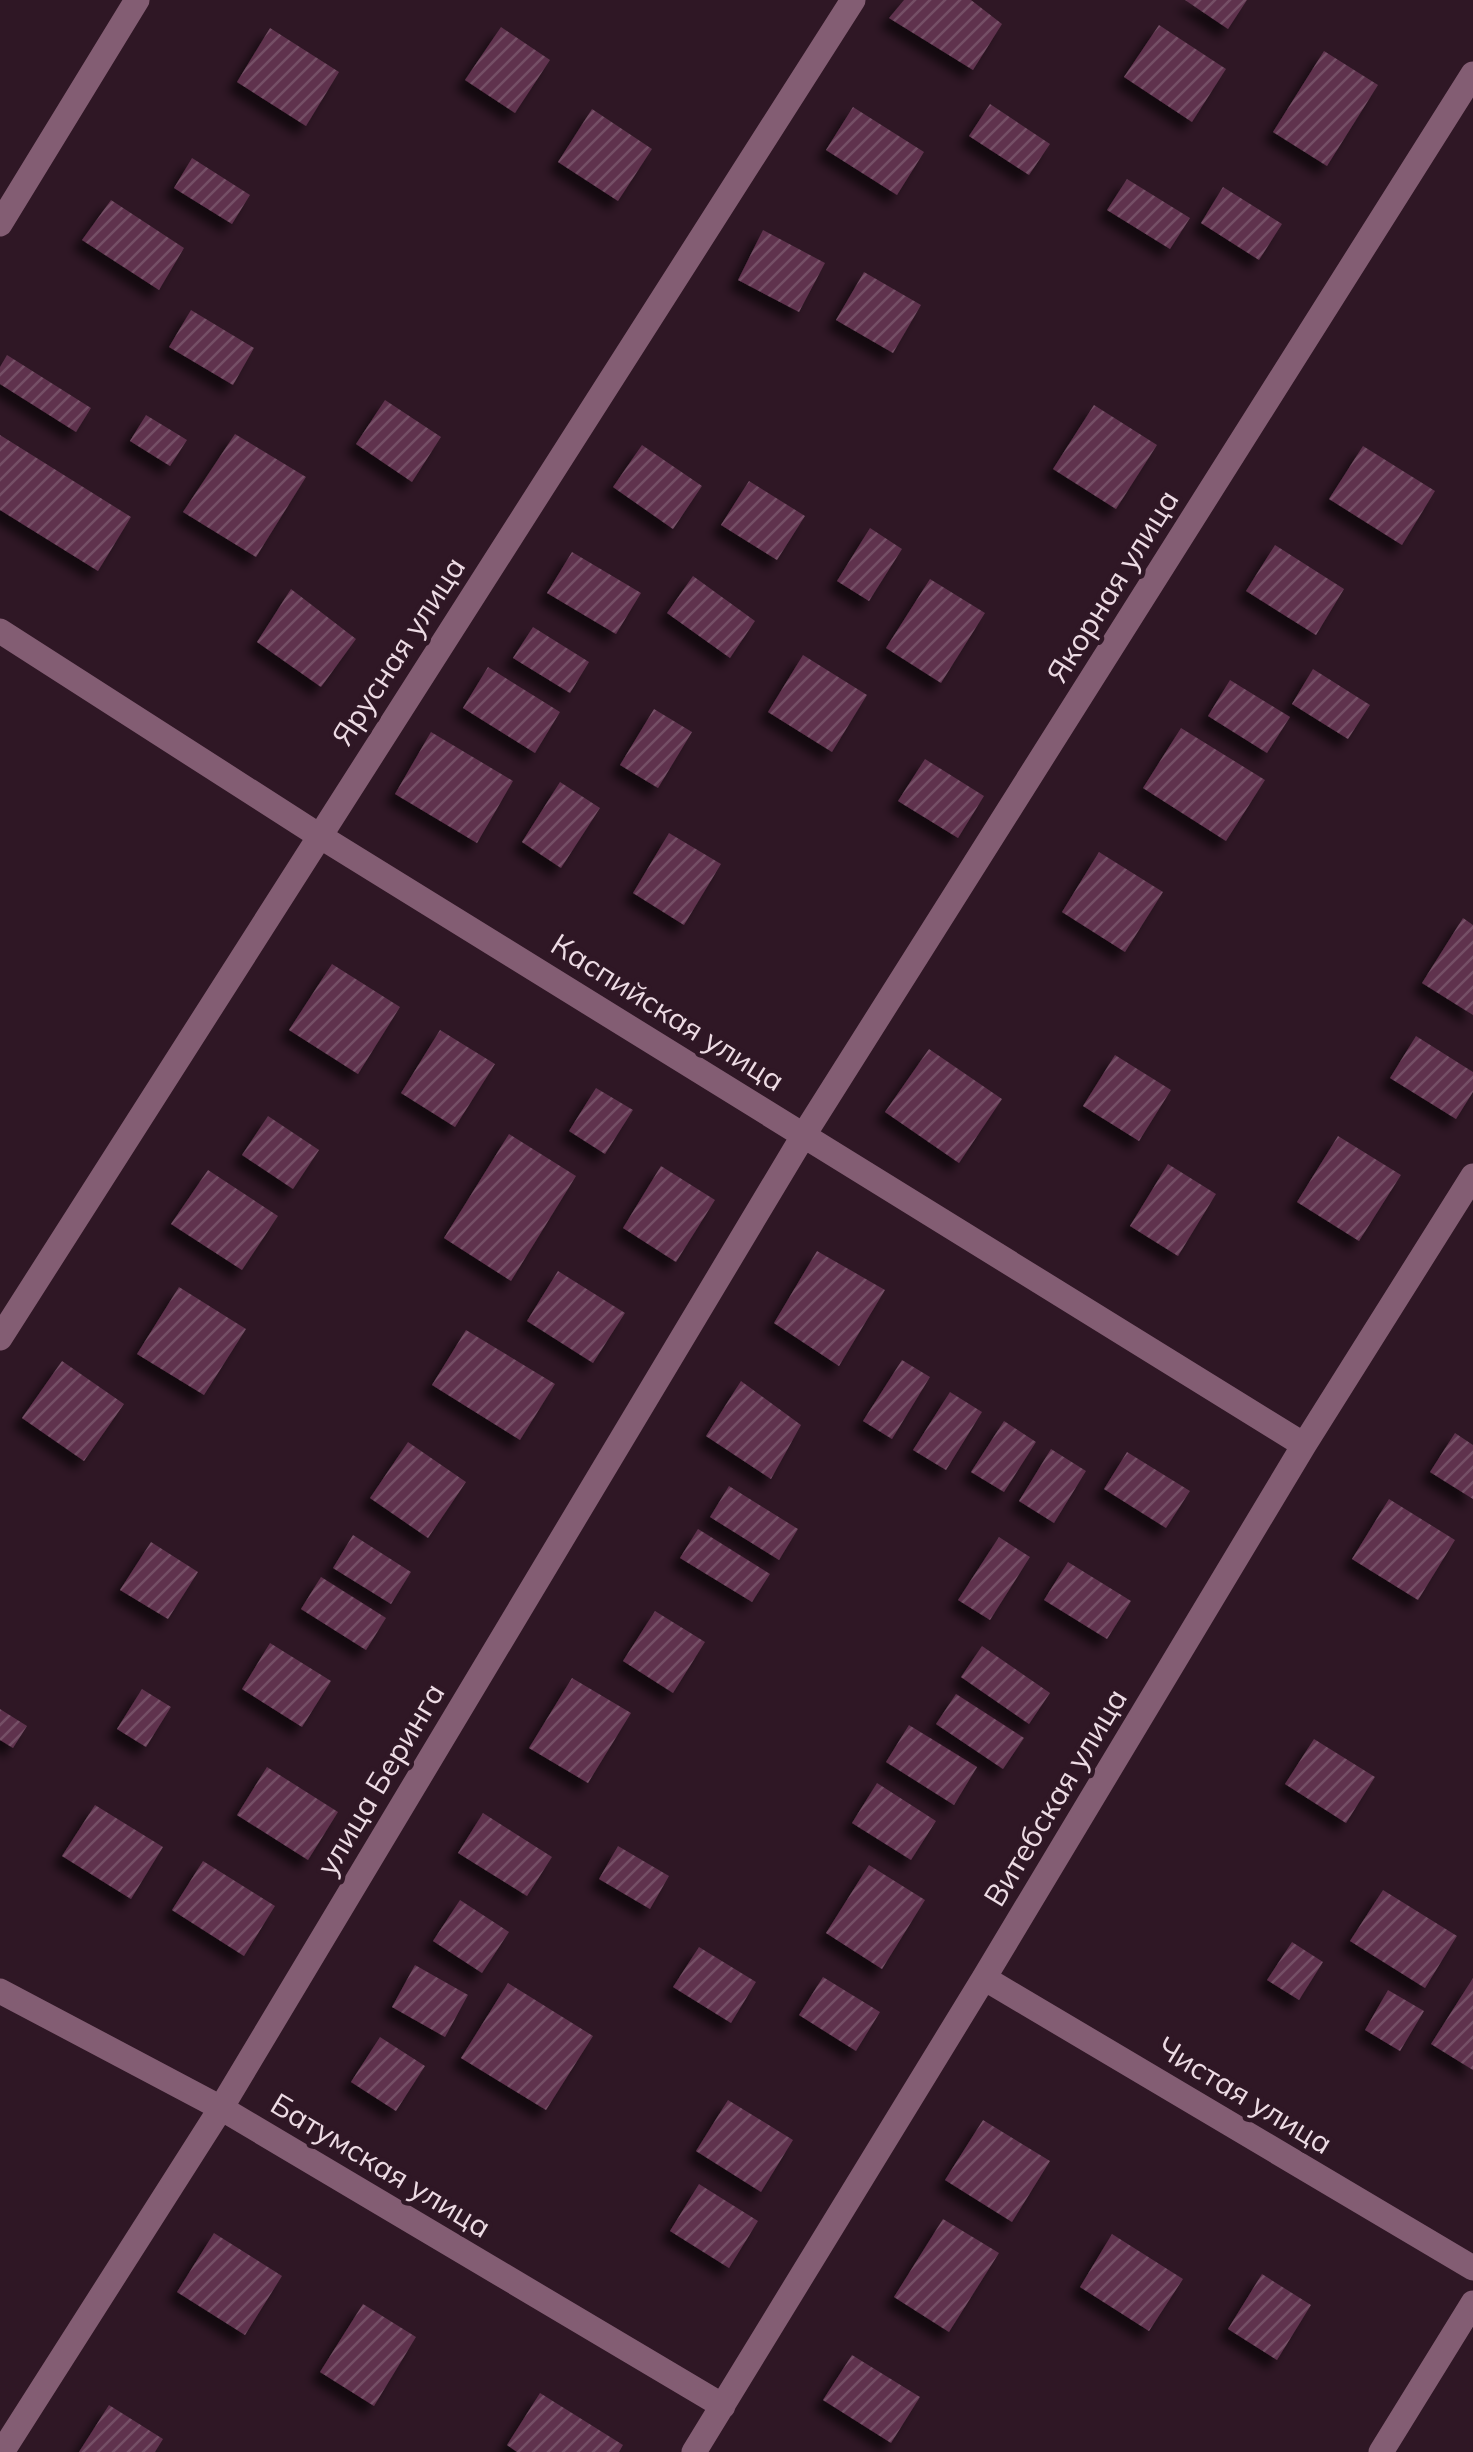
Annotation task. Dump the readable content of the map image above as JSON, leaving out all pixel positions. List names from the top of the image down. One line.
{"streets":{"street":["Якорная улица","Ярусная улица","Каспийская улица","улица Беринга","Витебская улица","Чистая улица","Батумская улица"]},"crossings":[["Якорная улица","Каспийская улица"],["Якорная улица","улица Беринга"],["Ярусная улица","Каспийская улица"],["Каспийская улица","улица Беринга"],["Каспийская улица","Витебская улица"],["улица Беринга","Батумская улица"],["Витебская улица","Чистая улица"],["Витебская улица","Батумская улица"]]}
